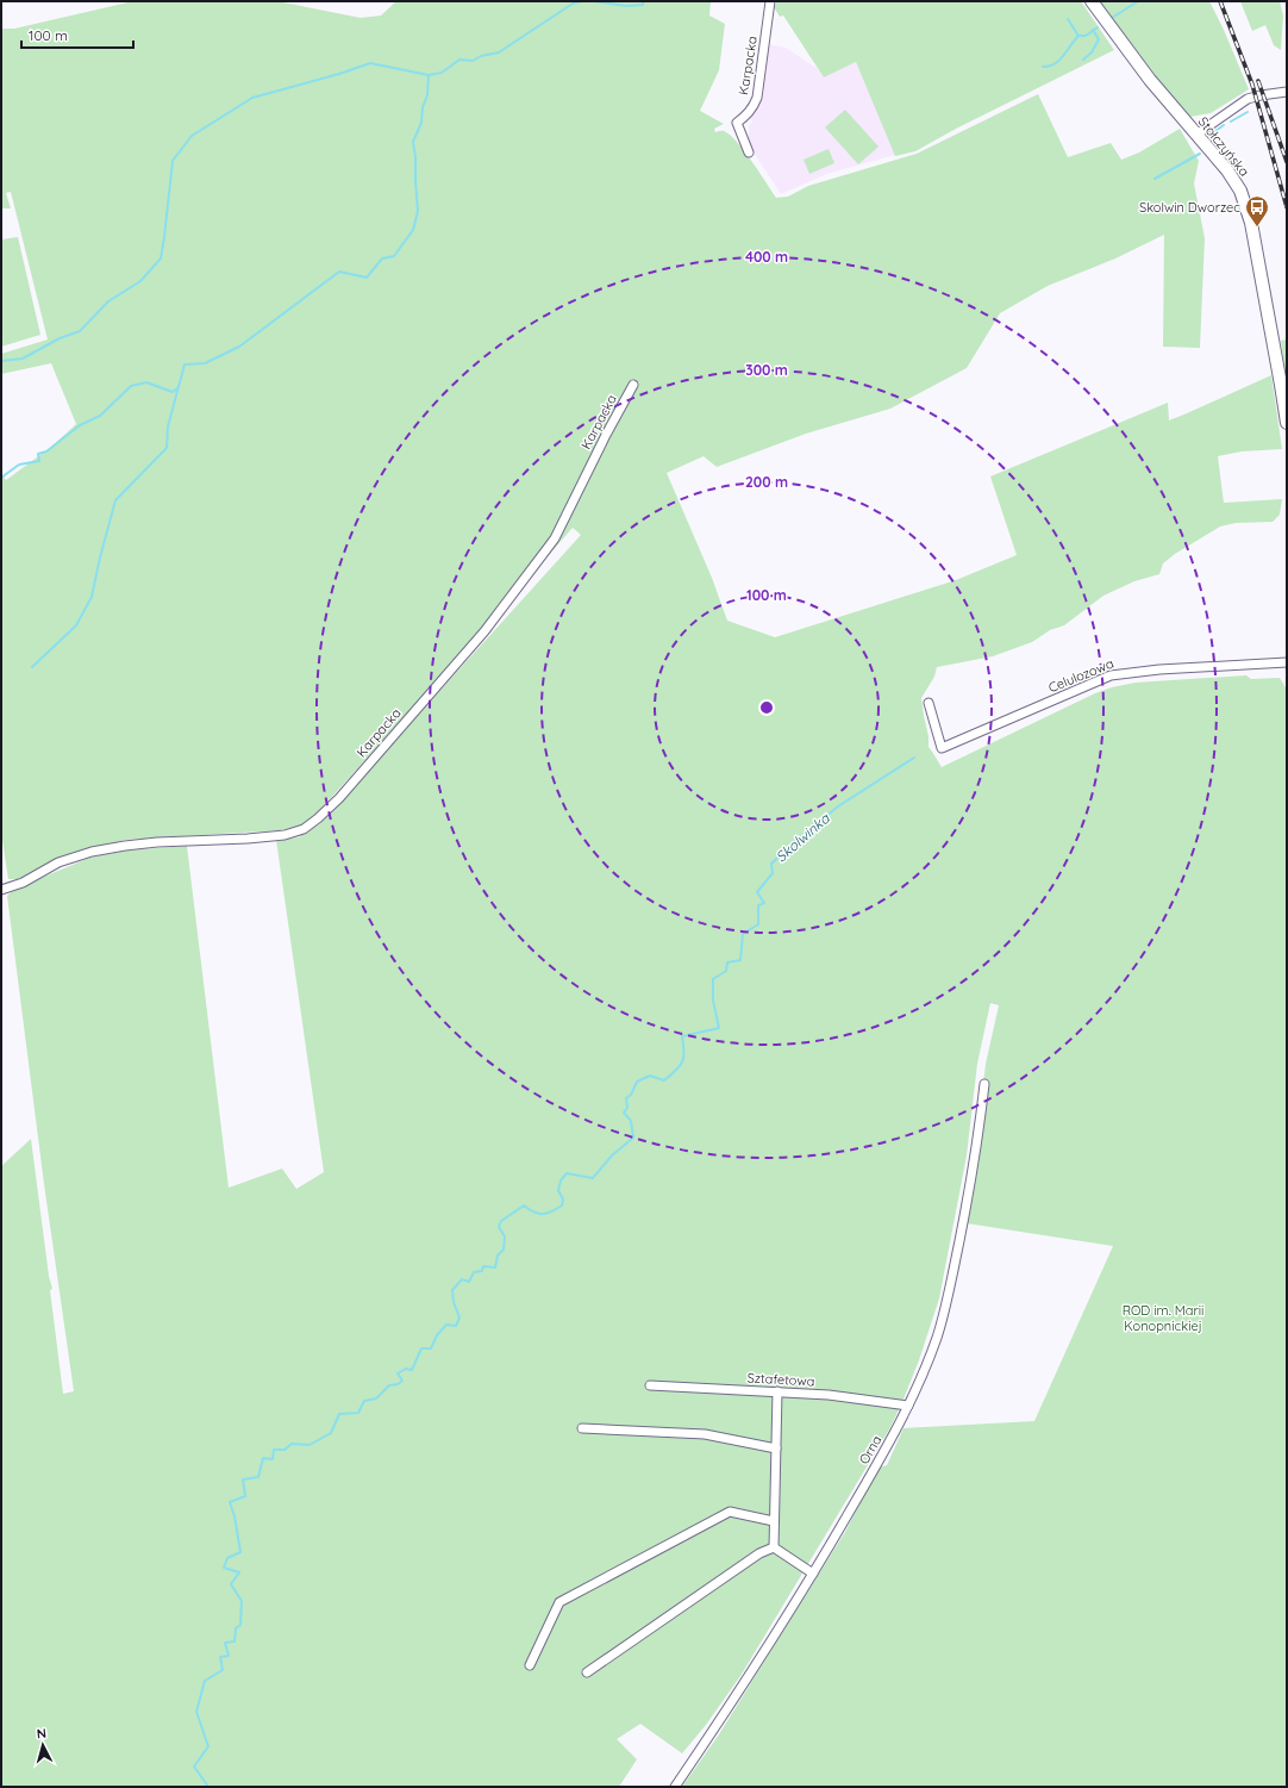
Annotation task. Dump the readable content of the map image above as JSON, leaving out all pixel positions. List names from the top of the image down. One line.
{"streets":{"street":["Karpacka","Stołczyńska","Celulozowa","Sztafetowa","Orna"]},"crossings":[["Sztafetowa","Orna"]],"water":["Skolwinka"],"parks":["ROD im. Marii Konopnickiej"],"places":{"bus stop":["Skolwin Dworzec"]},"scale_bar":"100 m","north":"top","rings":["400 m","300 m","200 m","100 m"]}
